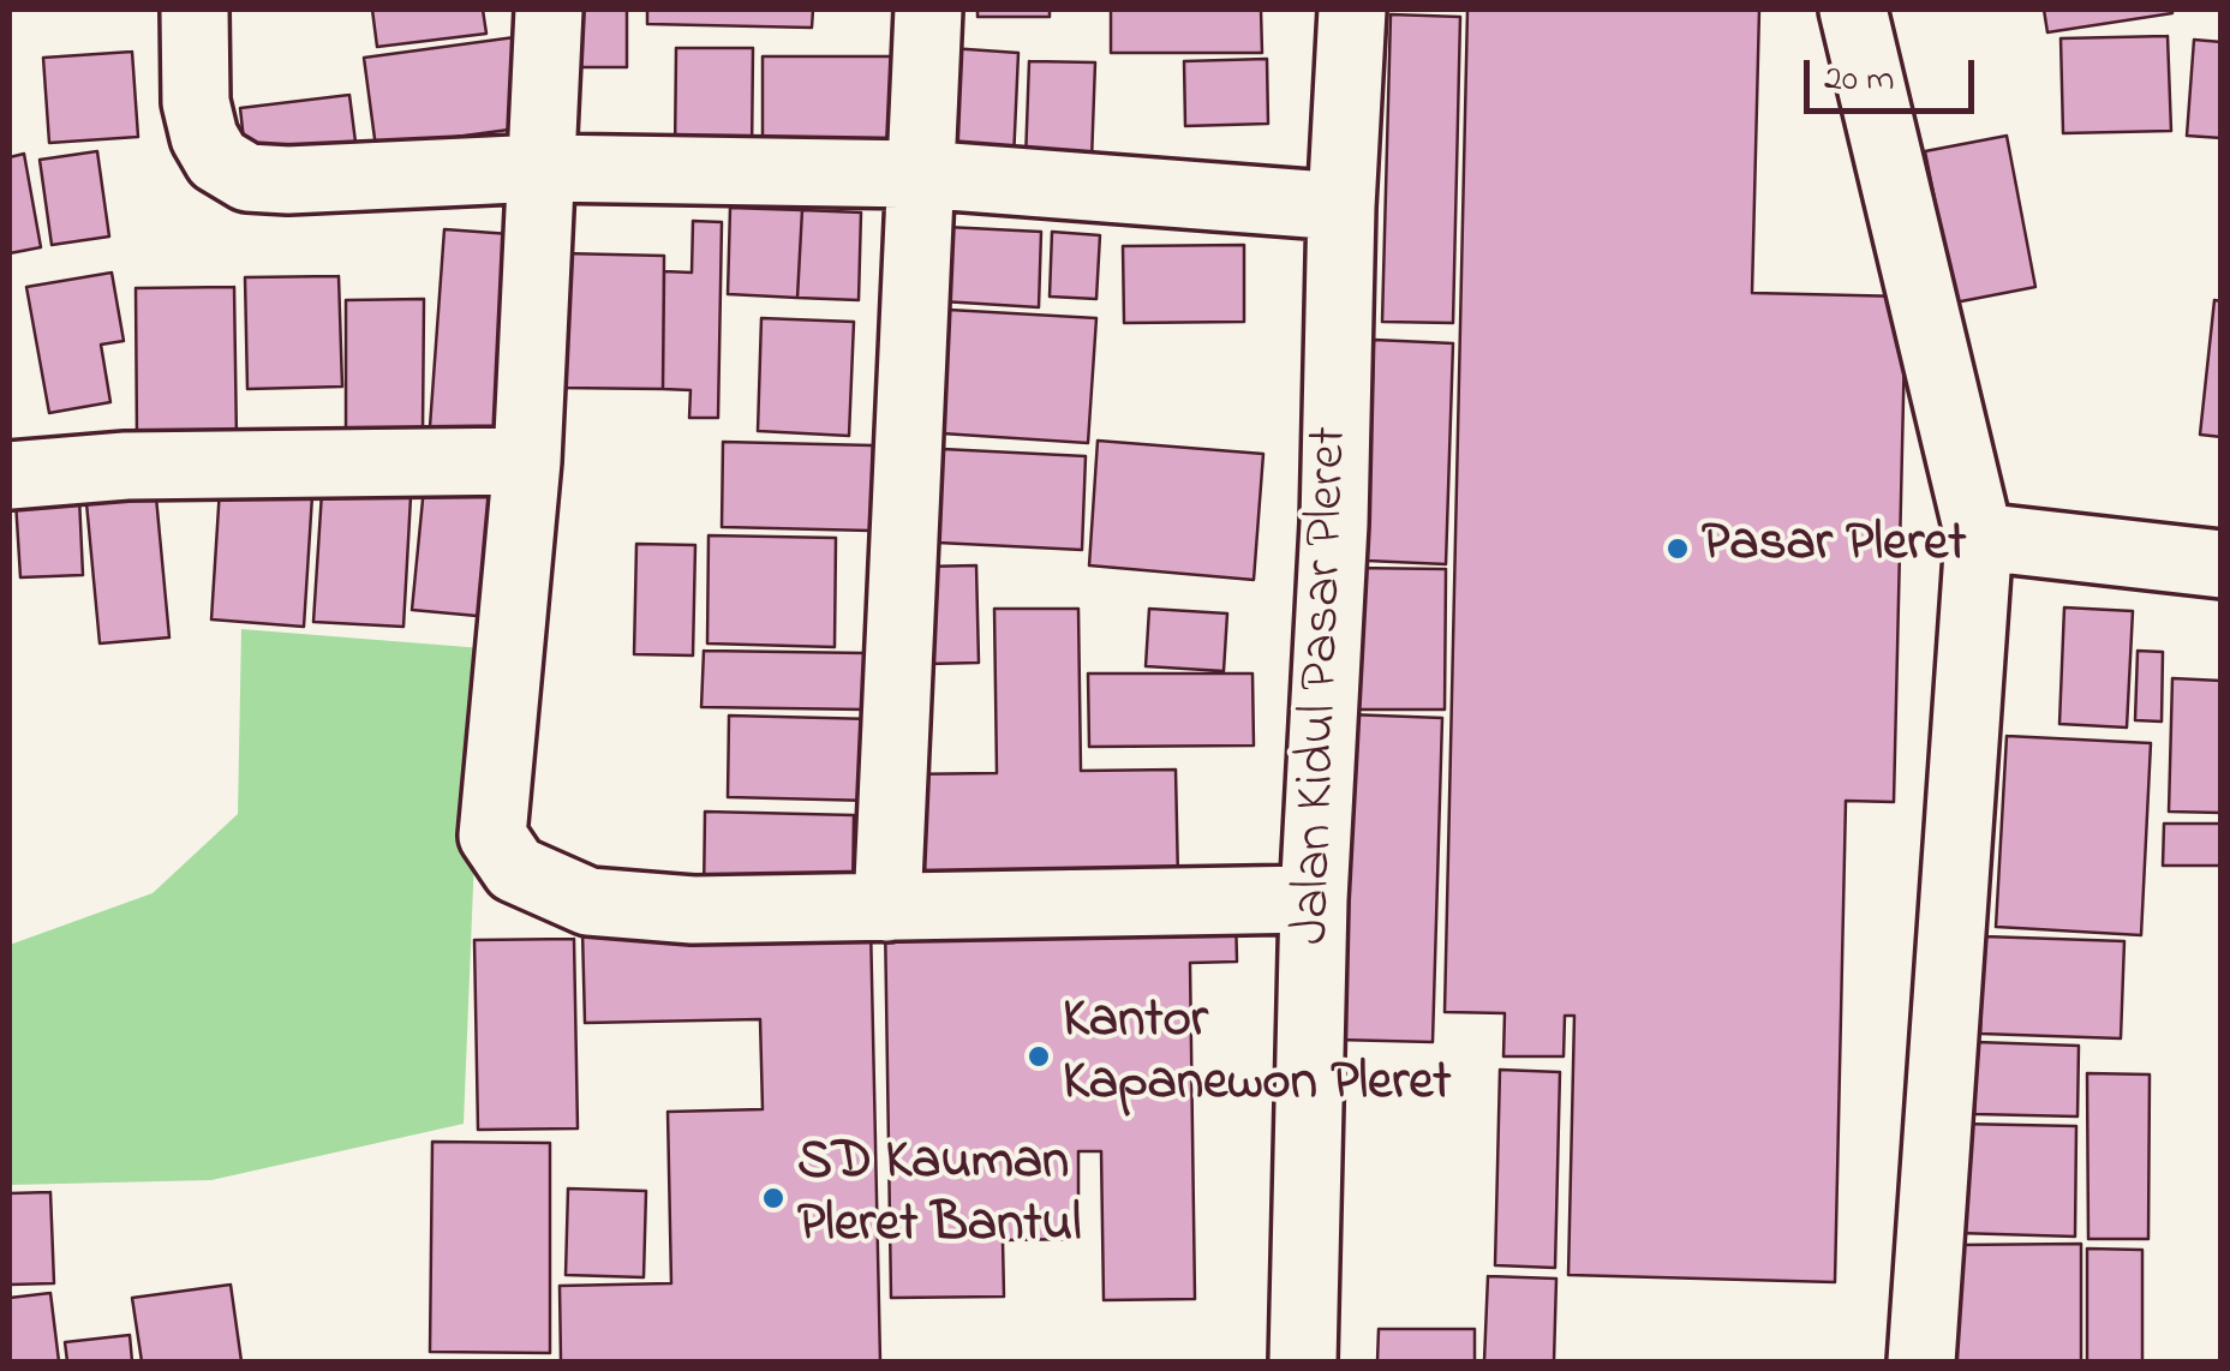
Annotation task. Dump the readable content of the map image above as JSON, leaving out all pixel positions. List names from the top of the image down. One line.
{"streets":{"street":["Jalan Kidul Pasar Pleret"]},"places":["Pasar Pleret","Kantor Kapanewon Pleret","SD Kauman Pleret Bantul"],"scale_bar":"20 m"}
